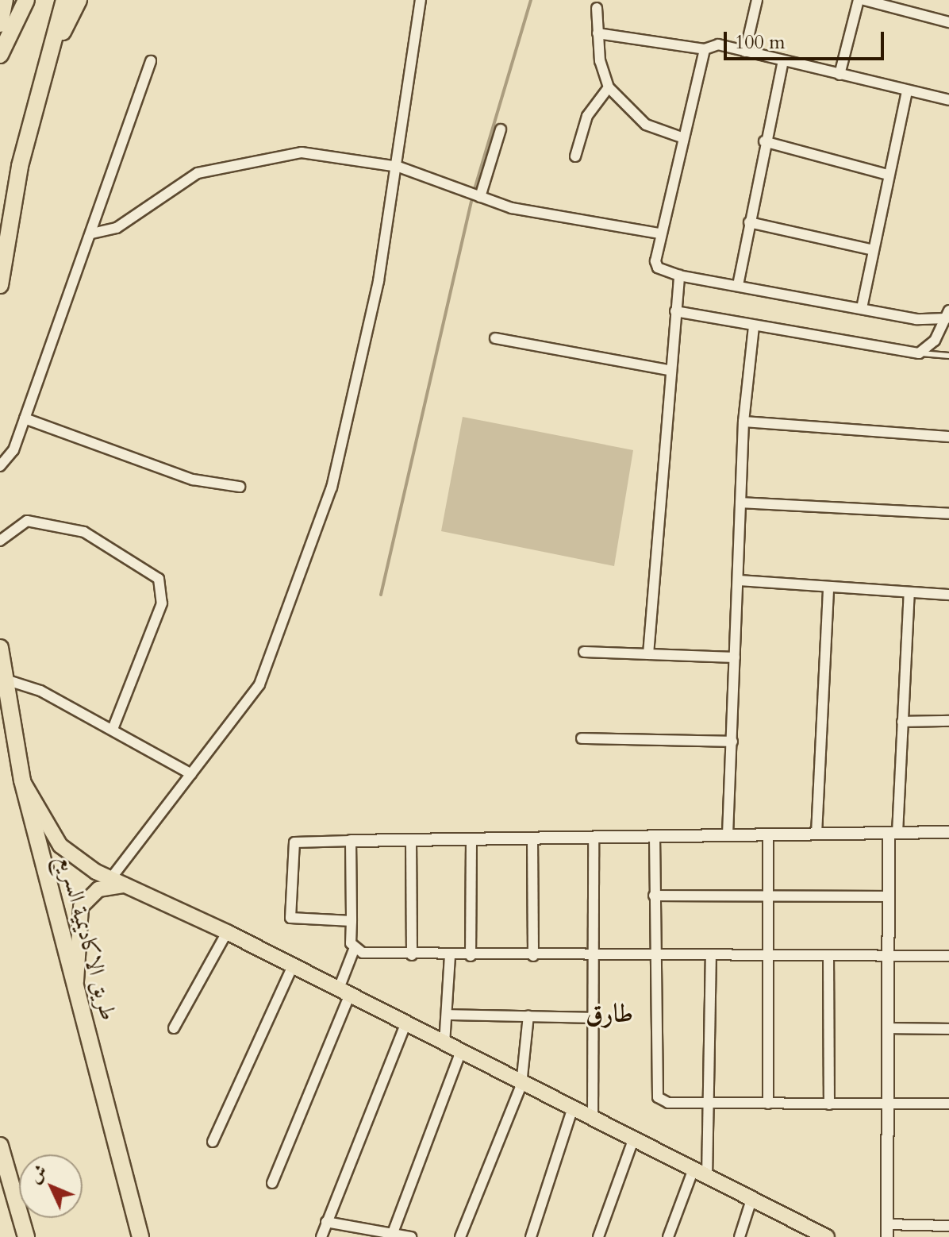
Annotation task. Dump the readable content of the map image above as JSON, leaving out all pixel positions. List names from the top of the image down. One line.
{"streets":{"highway":["طريق الاكاديمية السريع"]},"districts":["طارق"],"scale_bar":"100 m","north":"top left"}
